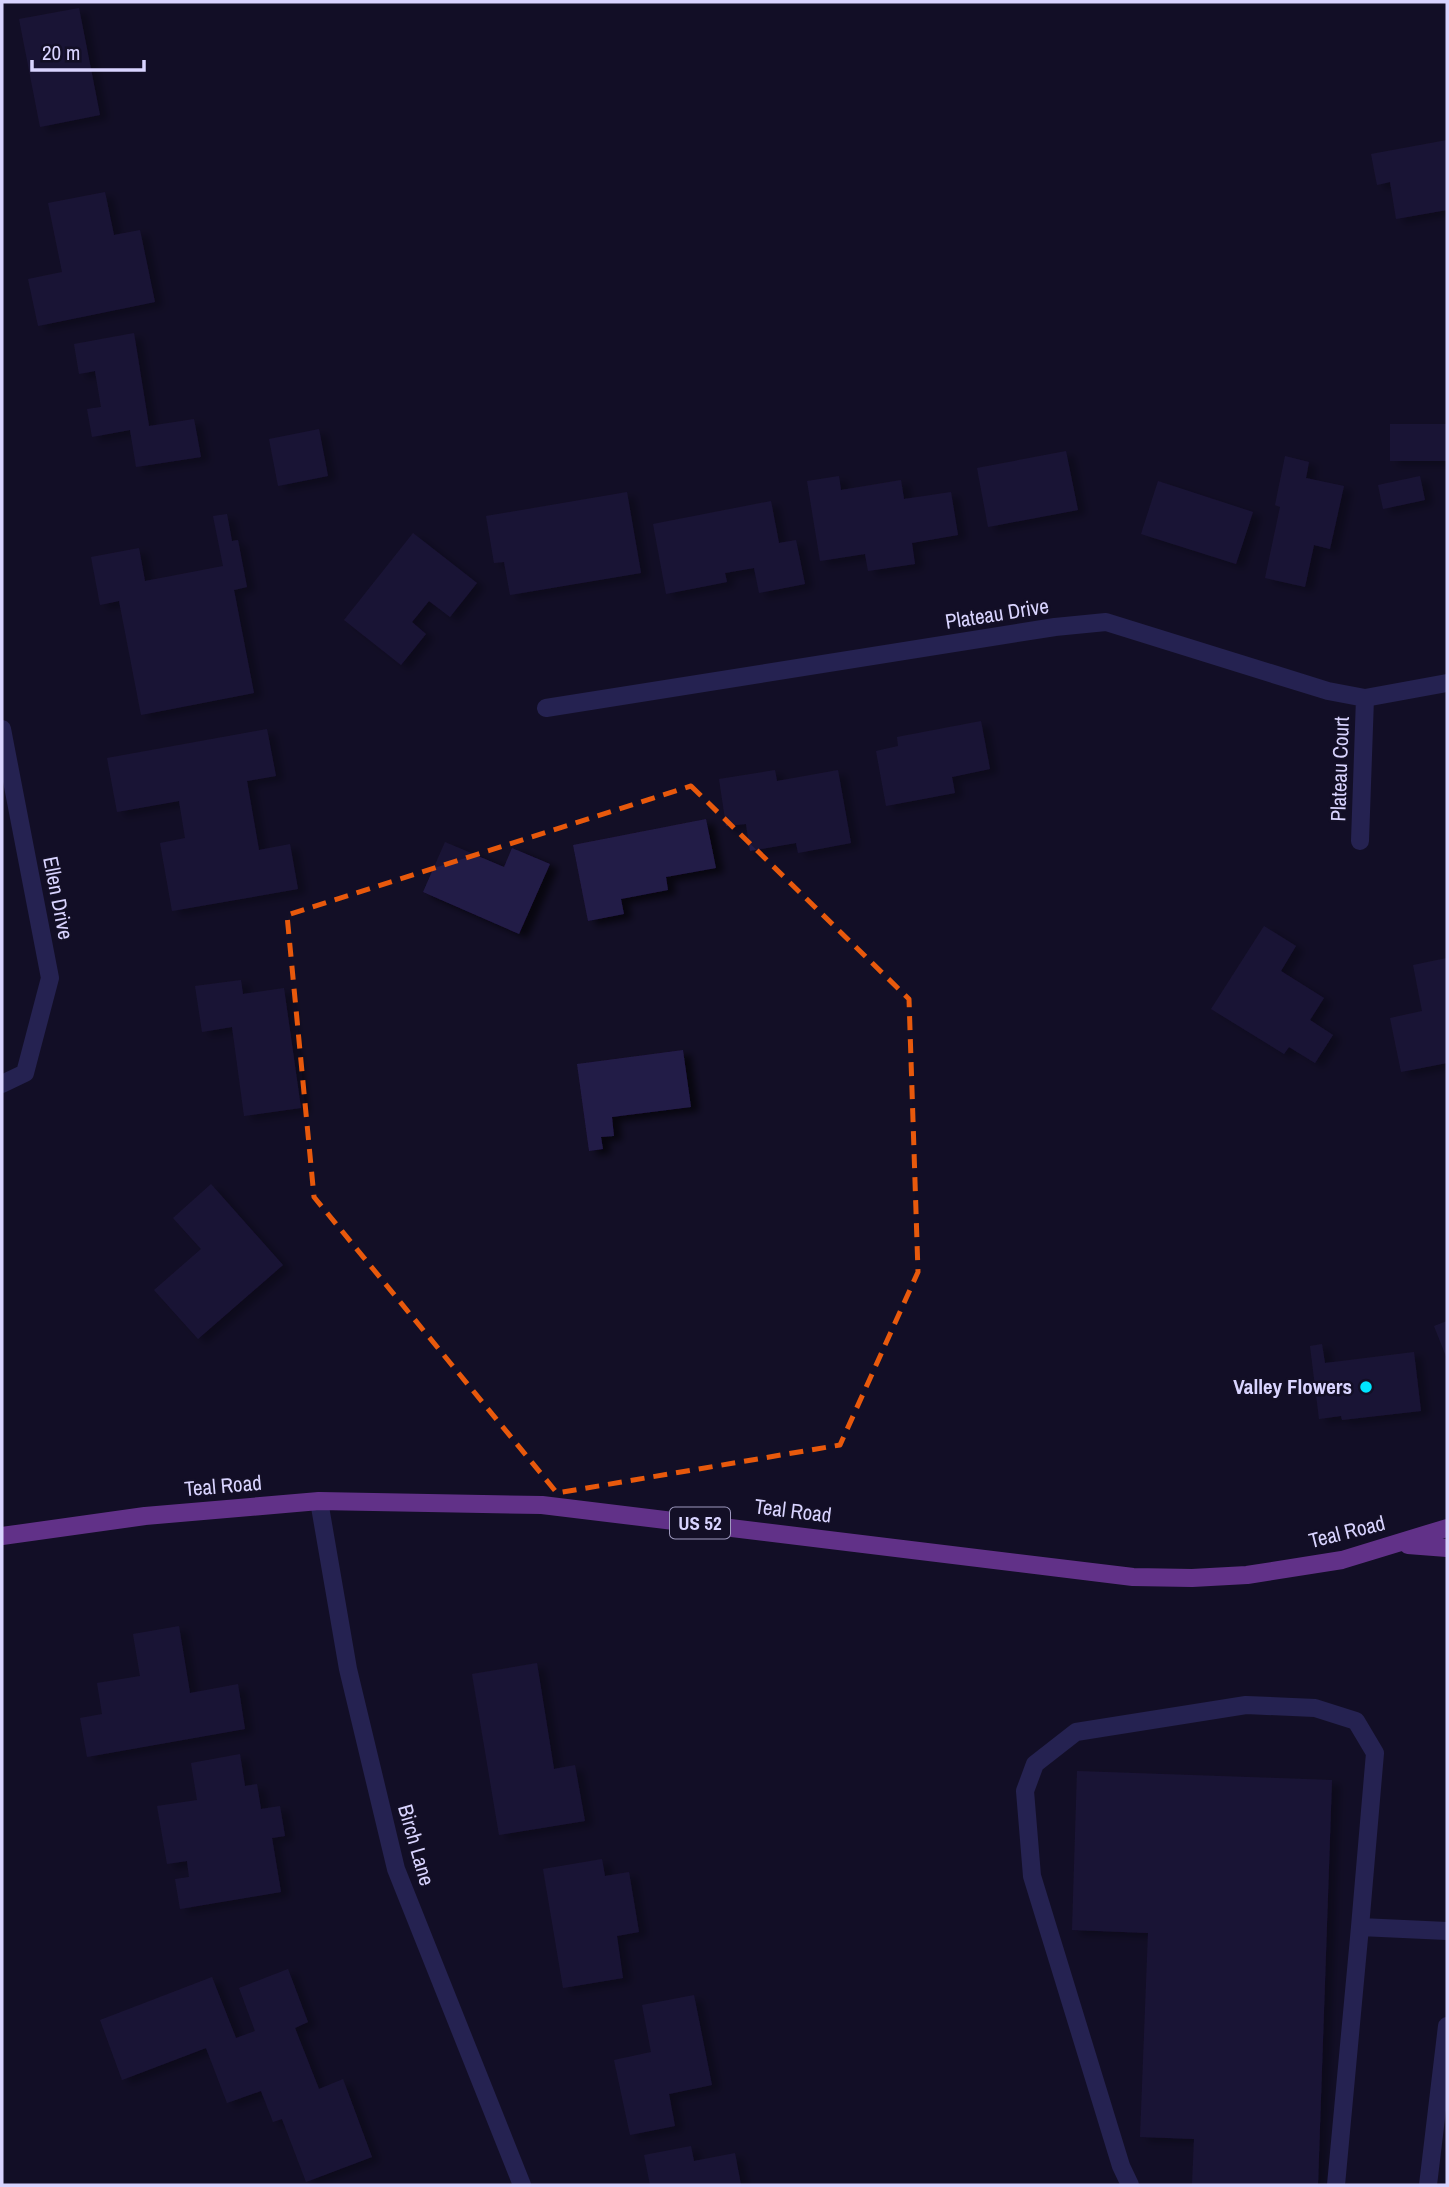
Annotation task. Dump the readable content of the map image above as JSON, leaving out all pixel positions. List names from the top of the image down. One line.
{"streets":{"main road":["Teal Road","US 52"],"street":["Plateau Drive","Plateau Court","Ellen Drive","Birch Lane"]},"crossings":[["Plateau Drive","Plateau Court"],["Teal Road","Birch Lane"]],"places":["Valley Flowers"],"scale_bar":"20 m"}
